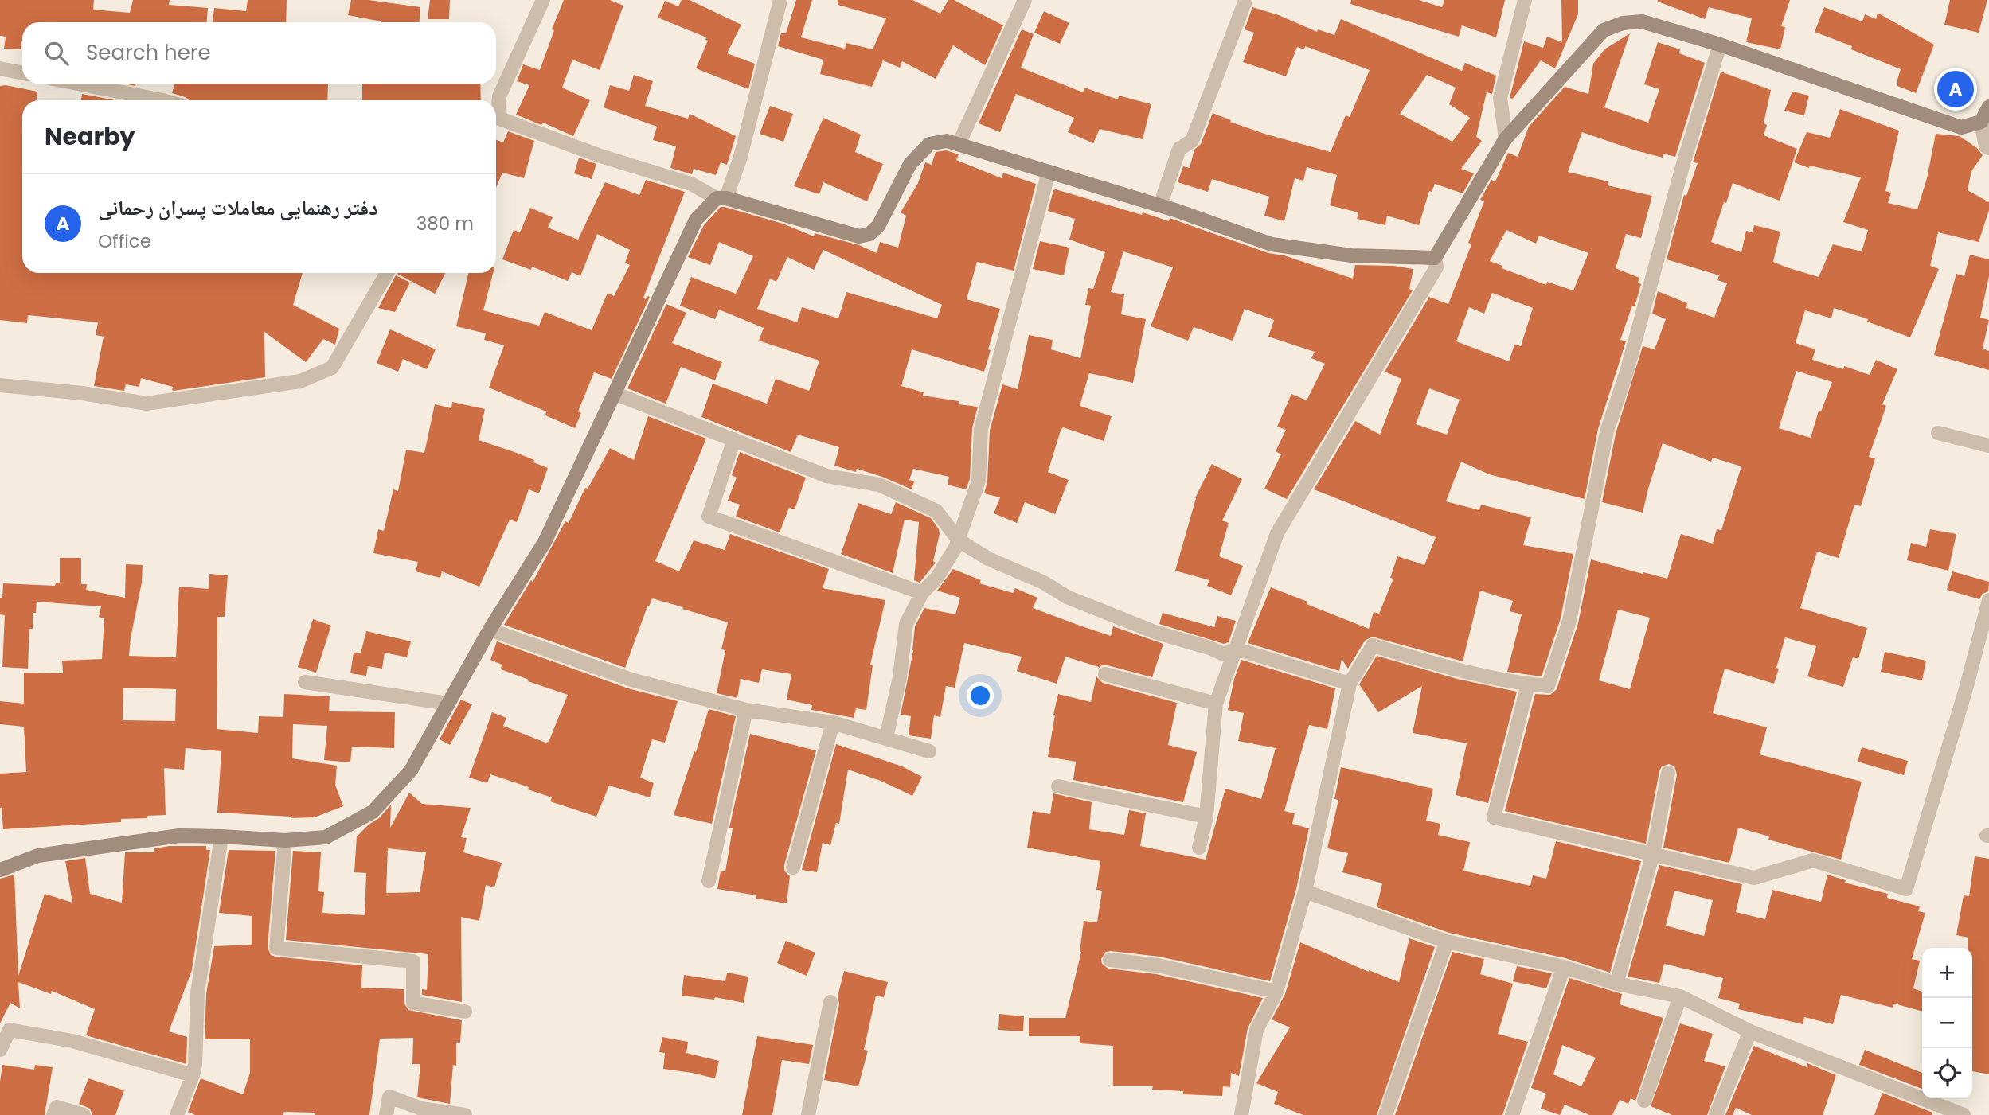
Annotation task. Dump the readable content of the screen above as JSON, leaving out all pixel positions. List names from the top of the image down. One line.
{"page":{"search":"Search here","pins":"A","heading":"Nearby","list":[{"mark":"A","name":"دفتر رهنمایی معاملات پسران رحمانی","note":"Office","value":"380 m"}],"map_buttons":["+","−"]}}
